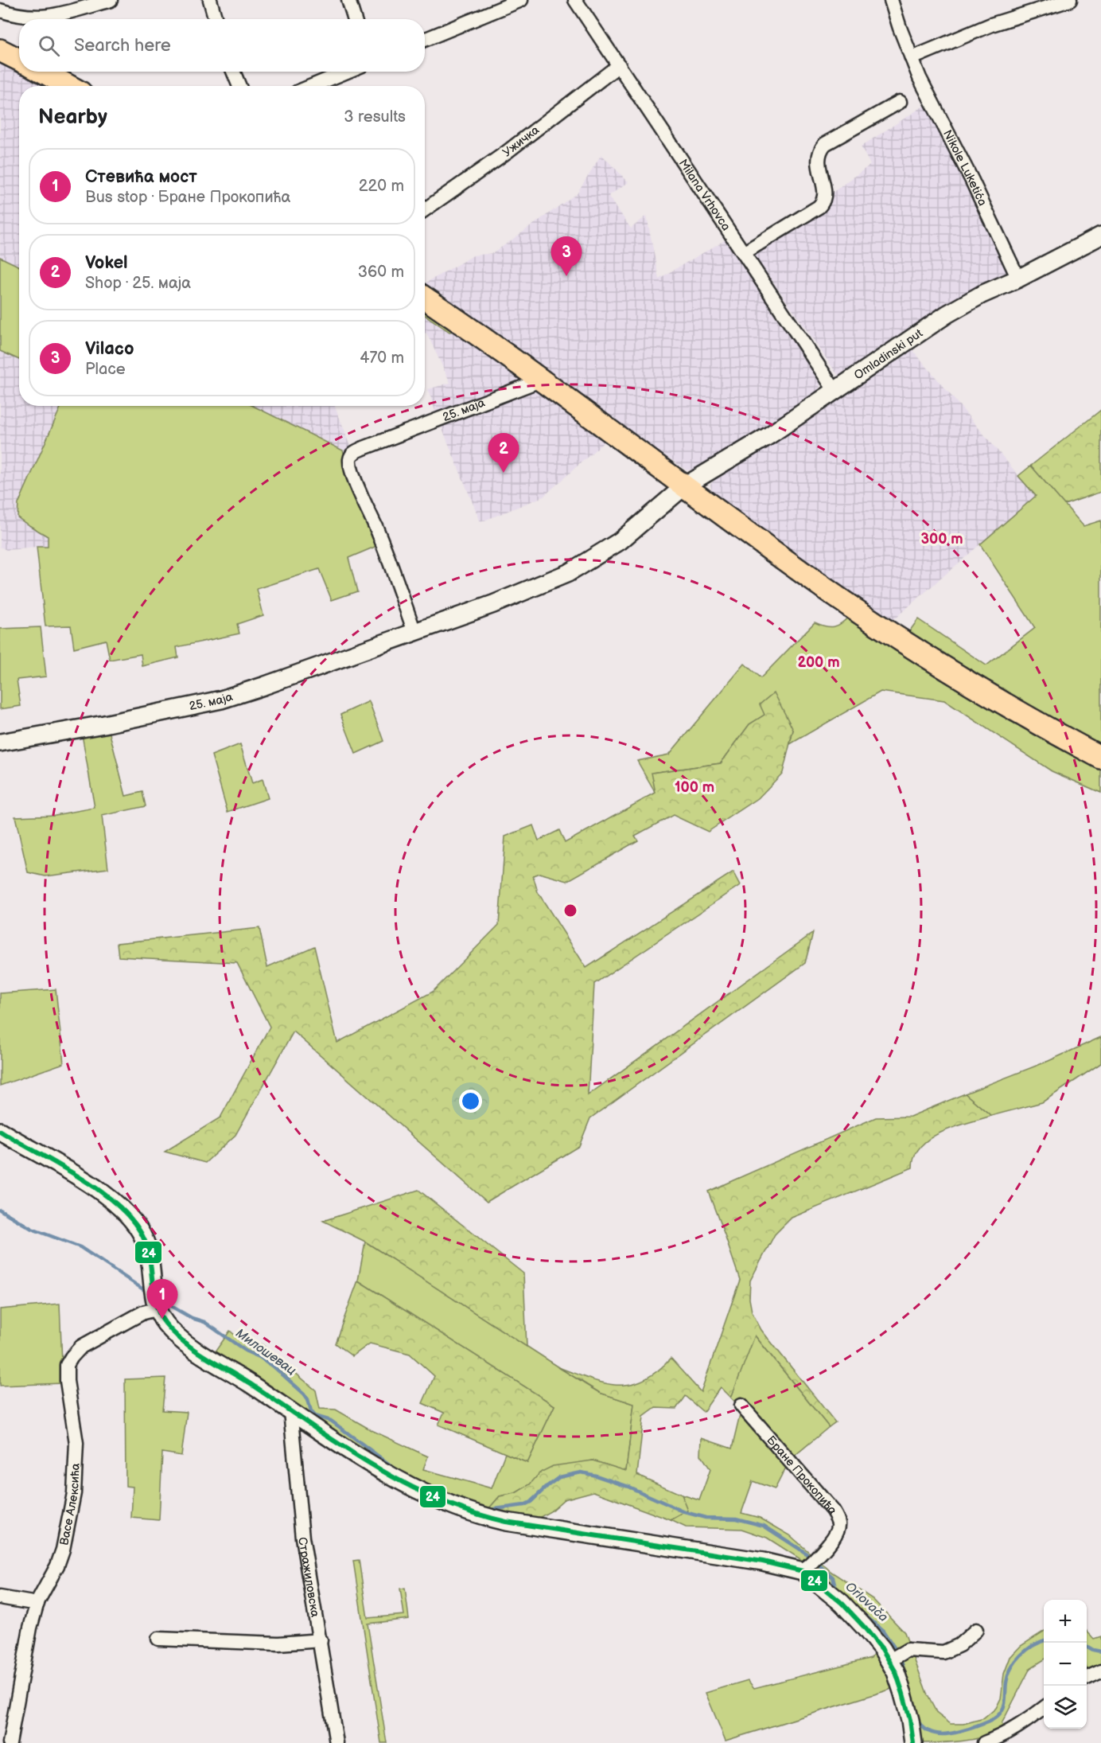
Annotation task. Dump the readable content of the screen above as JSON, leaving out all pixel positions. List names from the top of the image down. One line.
{"streets":{"street":["Ужичка","Nikole Luketića","Milana Vrhovca","Omladinski put","25. маја","Бране Прокопића","Васе Алексића","Стражиловска"]},"crossings":[["Ужичка","Milana Vrhovca"],["Nikole Luketića","Omladinski put"],["Milana Vrhovca","Omladinski put"],["Omladinski put","25. маја"]],"water":["Милошевац","Orlovača"],"lines":["transit line 24"],"page":{"search":"Search here","heading":["Nearby","3 results"],"list":[{"mark":"1","name":"Стевића мост","note":"Bus stop · Бране Прокопића","value":"220 m"},{"mark":"2","name":"Vokel","note":"Shop · 25. маја","value":"360 m"},{"mark":"3","name":"Vilaco","note":"Place","value":"470 m"}],"pins":["3","2","1"],"map_buttons":["+","−"]},"rings":["300 m","200 m","100 m"]}
